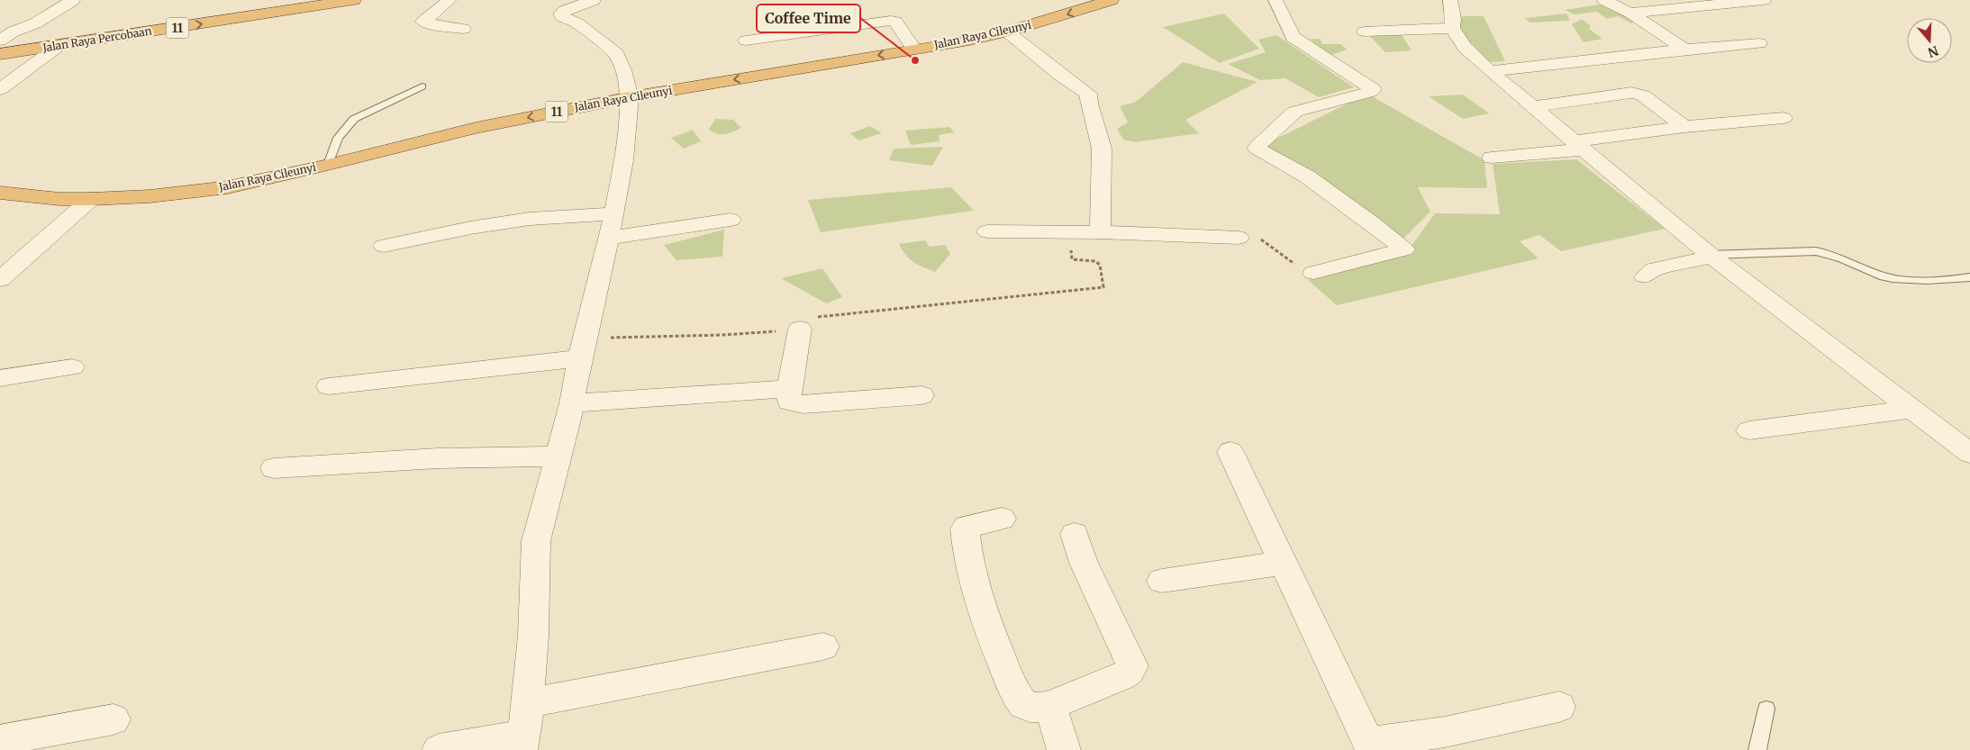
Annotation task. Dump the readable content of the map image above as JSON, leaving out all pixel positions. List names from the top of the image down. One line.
{"streets":{"highway":["11","Jalan Raya Cileunyi","Jalan Raya Percobaan"]},"one_way":["Jalan Raya Cileunyi","Jalan Raya Percobaan"],"places":["Coffee Time"],"north":"bottom"}
